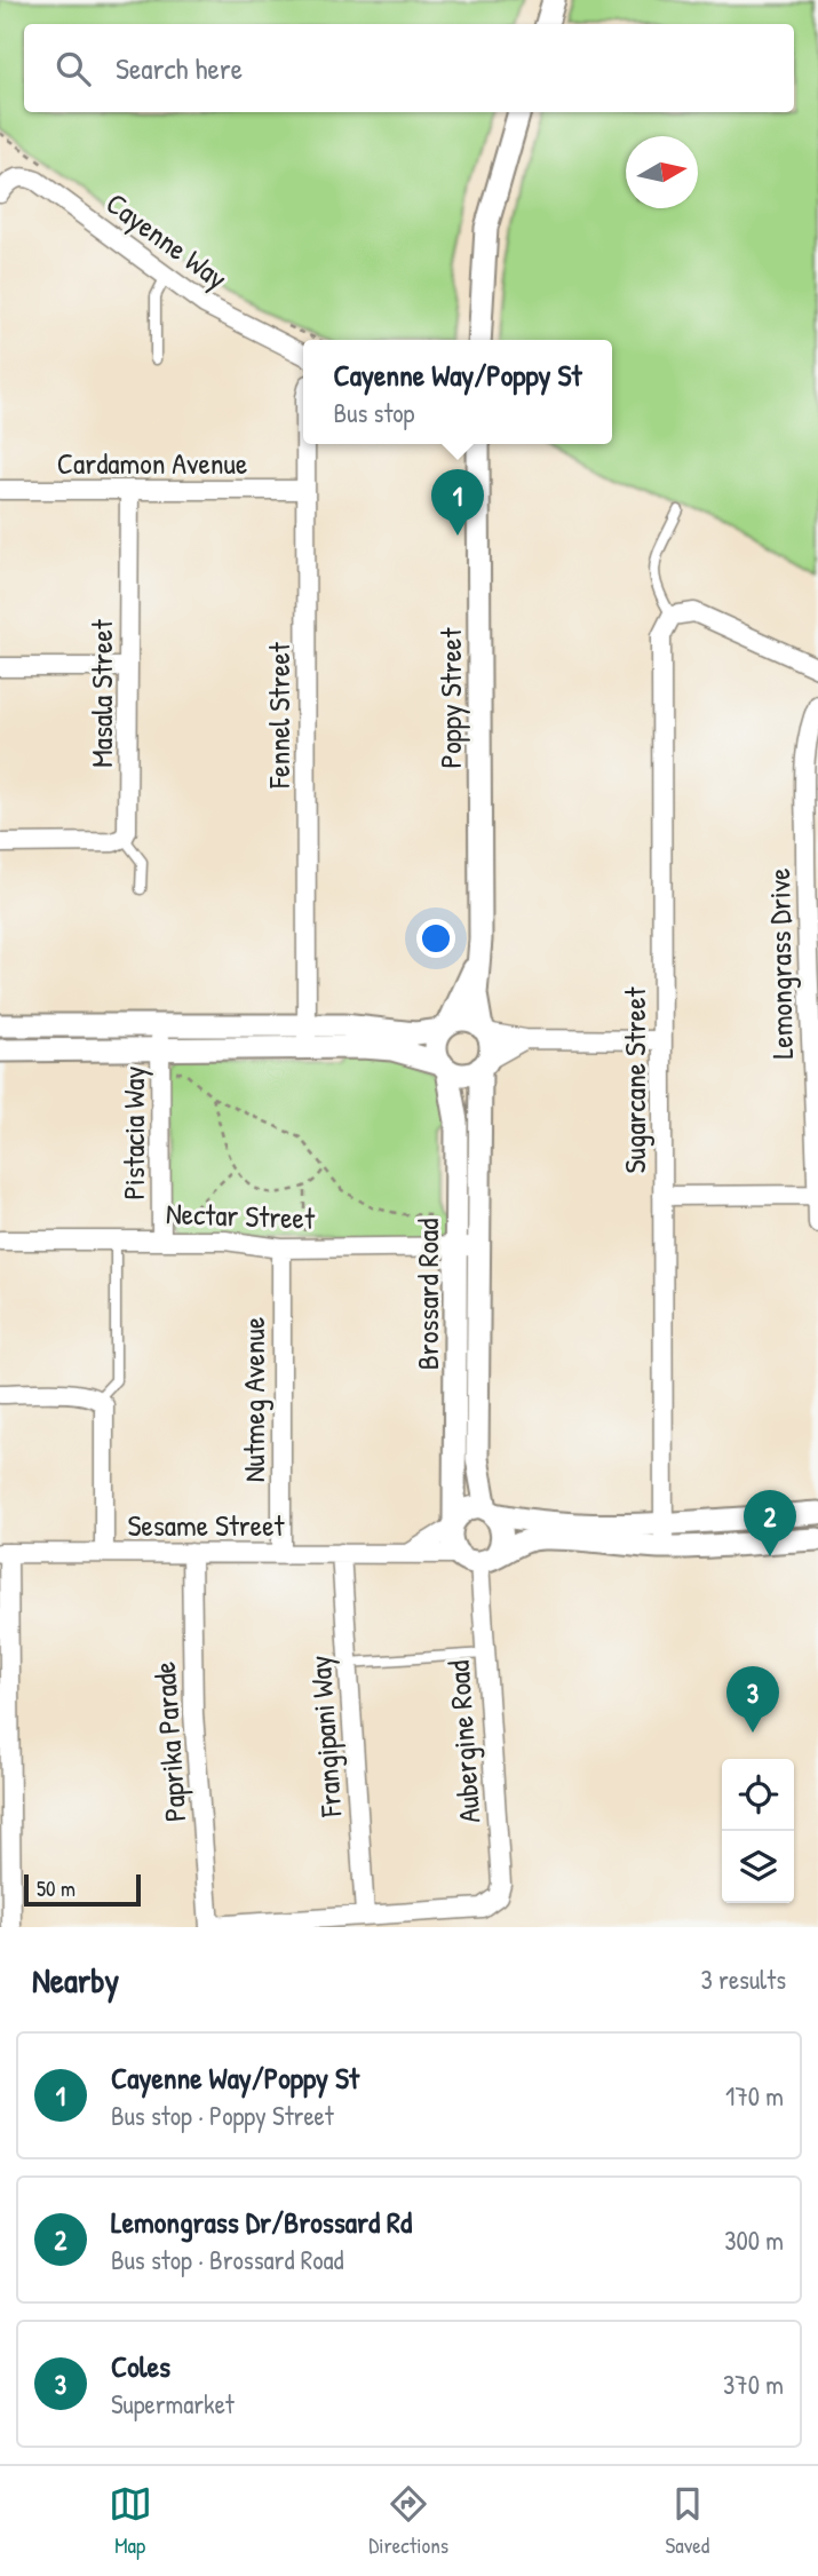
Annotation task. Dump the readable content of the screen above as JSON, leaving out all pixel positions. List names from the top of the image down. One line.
{"streets":{"street":["Cayenne Way","Cardamon Avenue","Masala Street","Poppy Street","Fennel Street","Lemongrass Drive","Sugarcane Street","Pistacia Way","Nectar Street","Brossard Road","Nutmeg Avenue","Sesame Street","Frangipani Way","Paprika Parade","Aubergine Road"]},"crossings":[["Cardamon Avenue","Masala Street"],["Cardamon Avenue","Fennel Street"],["Poppy Street","Brossard Road"],["Pistacia Way","Nectar Street"],["Nectar Street","Brossard Road"],["Nectar Street","Nutmeg Avenue"],["Brossard Road","Sesame Street"],["Brossard Road","Aubergine Road"],["Nutmeg Avenue","Sesame Street"],["Sesame Street","Frangipani Way"],["Sesame Street","Paprika Parade"],["Sesame Street","Aubergine Road"],["Frangipani Way","Aubergine Road"]],"scale_bar":"50 m","north":"right","page":{"search":"Search here","popup":["Cayenne Way/Poppy St","Bus stop"],"pins":["1","2","3"],"scale":"50 m","heading":["Nearby","3 results"],"list":[{"mark":"1","name":"Cayenne Way/Poppy St","note":"Bus stop · Poppy Street","value":"170 m"},{"mark":"2","name":"Lemongrass Dr/Brossard Rd","note":"Bus stop · Brossard Road","value":"300 m"},{"mark":"3","name":"Coles","note":"Supermarket","value":"370 m"}],"nav":["Map","Directions","Saved"]}}
